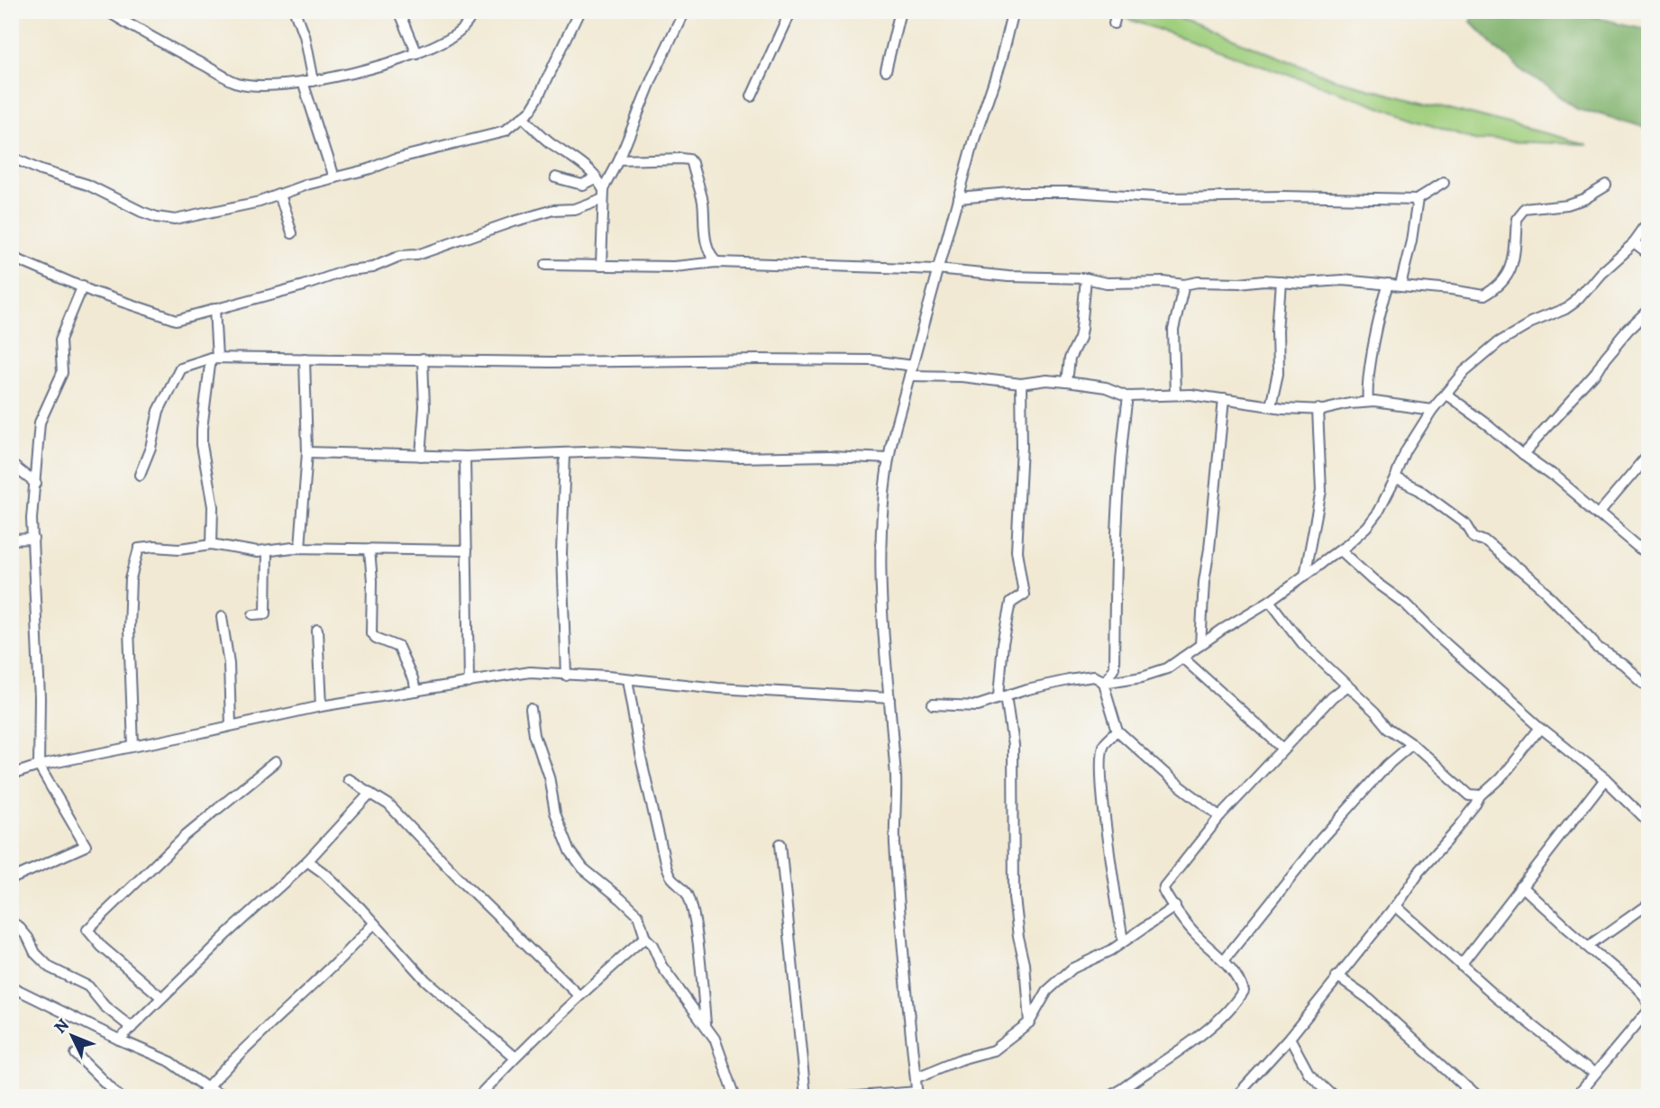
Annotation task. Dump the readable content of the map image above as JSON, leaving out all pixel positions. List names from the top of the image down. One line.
{"north":"top left"}
